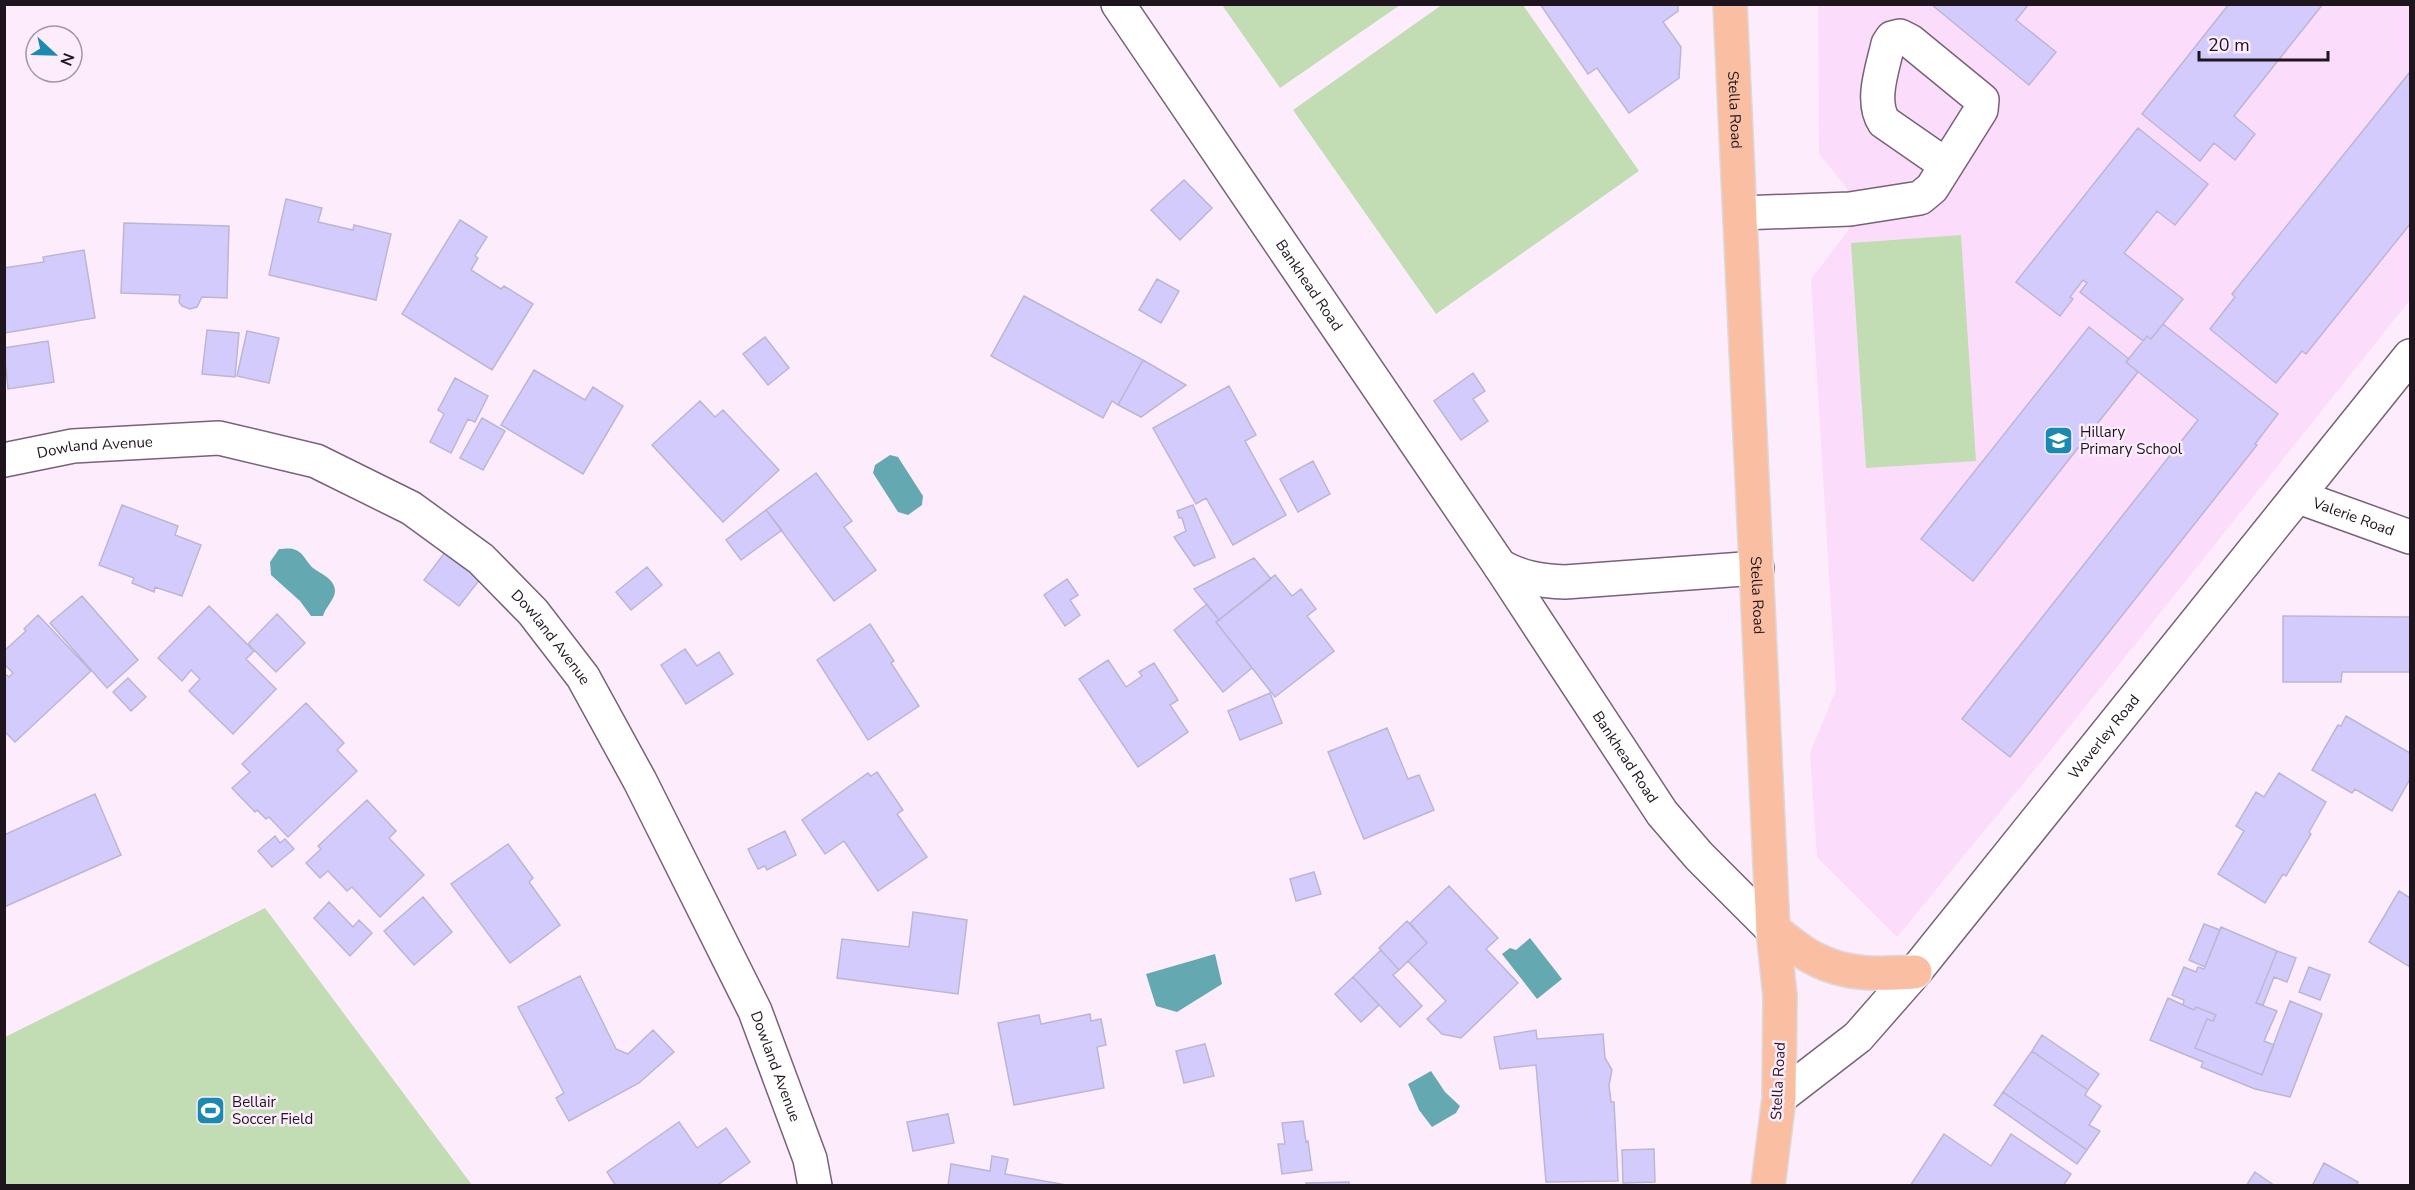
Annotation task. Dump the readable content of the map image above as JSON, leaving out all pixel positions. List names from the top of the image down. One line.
{"streets":{"main road":["Stella Road"],"street":["Bankhead Road","Dowland Avenue","Valerie Road","Waverley Road"]},"crossings":[["Stella Road","Bankhead Road"],["Stella Road","Waverley Road"],["Valerie Road","Waverley Road"]],"places":{"school or university":["Hillary Primary School"],"sports":["Bellair Soccer Field"]},"scale_bar":"20 m","north":"right"}
